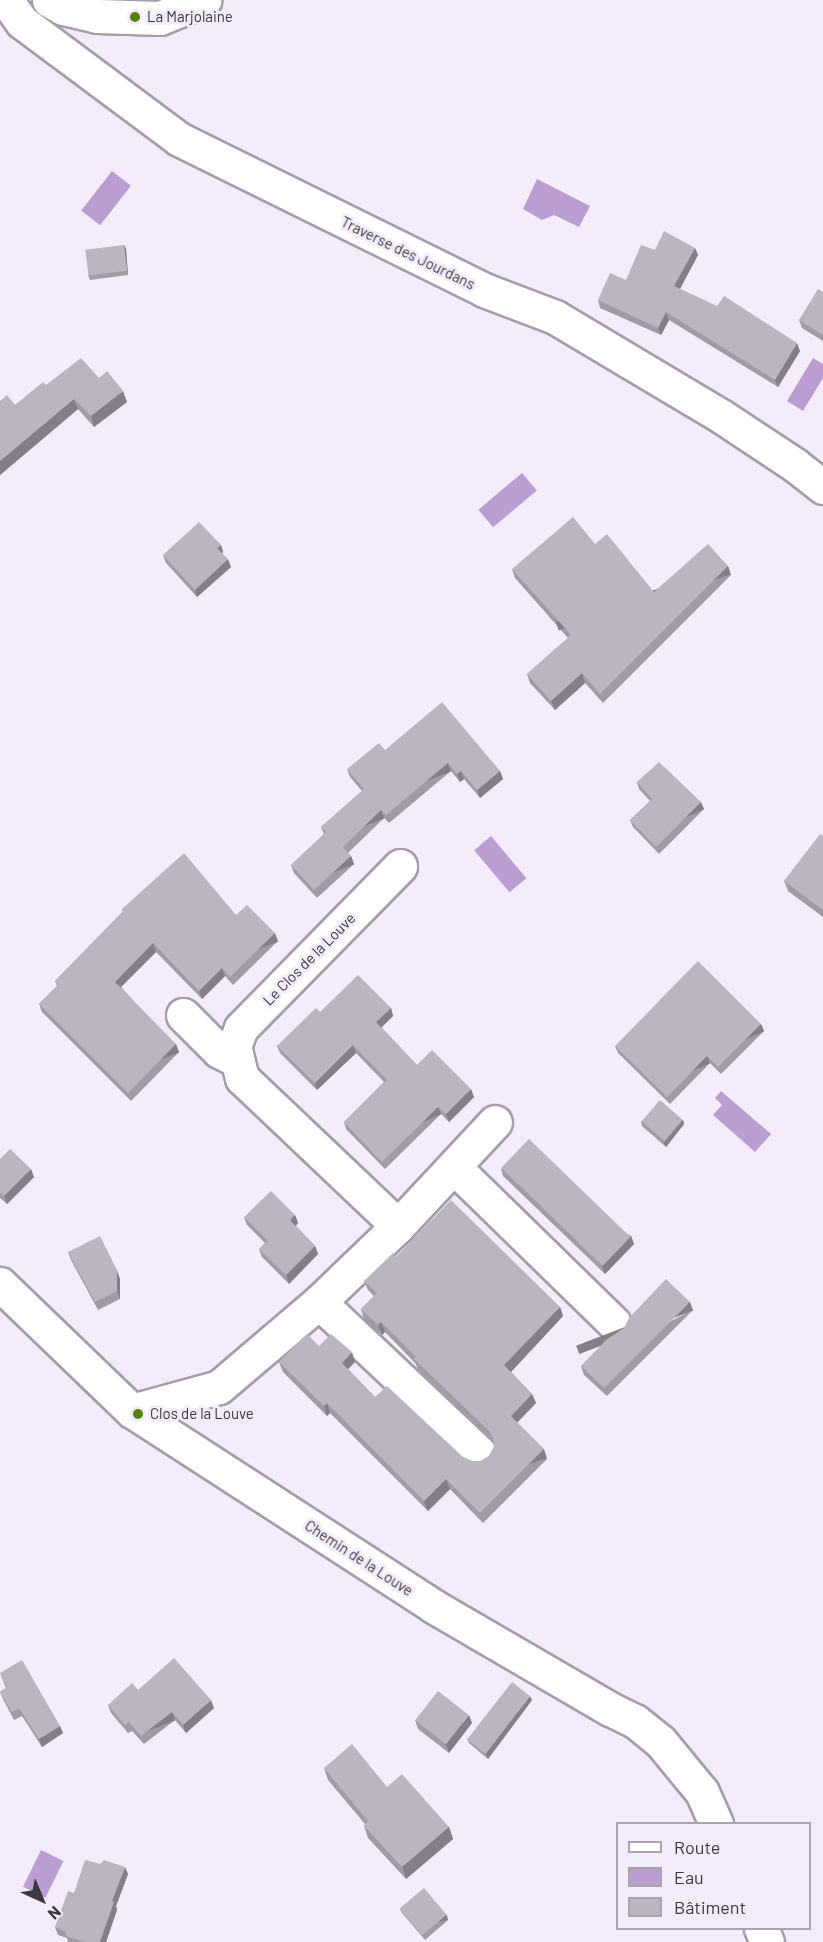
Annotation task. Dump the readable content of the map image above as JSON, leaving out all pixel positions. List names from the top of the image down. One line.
{"streets":{"street":["Traverse des Jourdans","Le Clos de la Louve","Chemin de la Louve"]},"places":["La Marjolaine","Clos de la Louve"],"legend":["Route","Eau","Bâtiment"],"north":"bottom right"}
